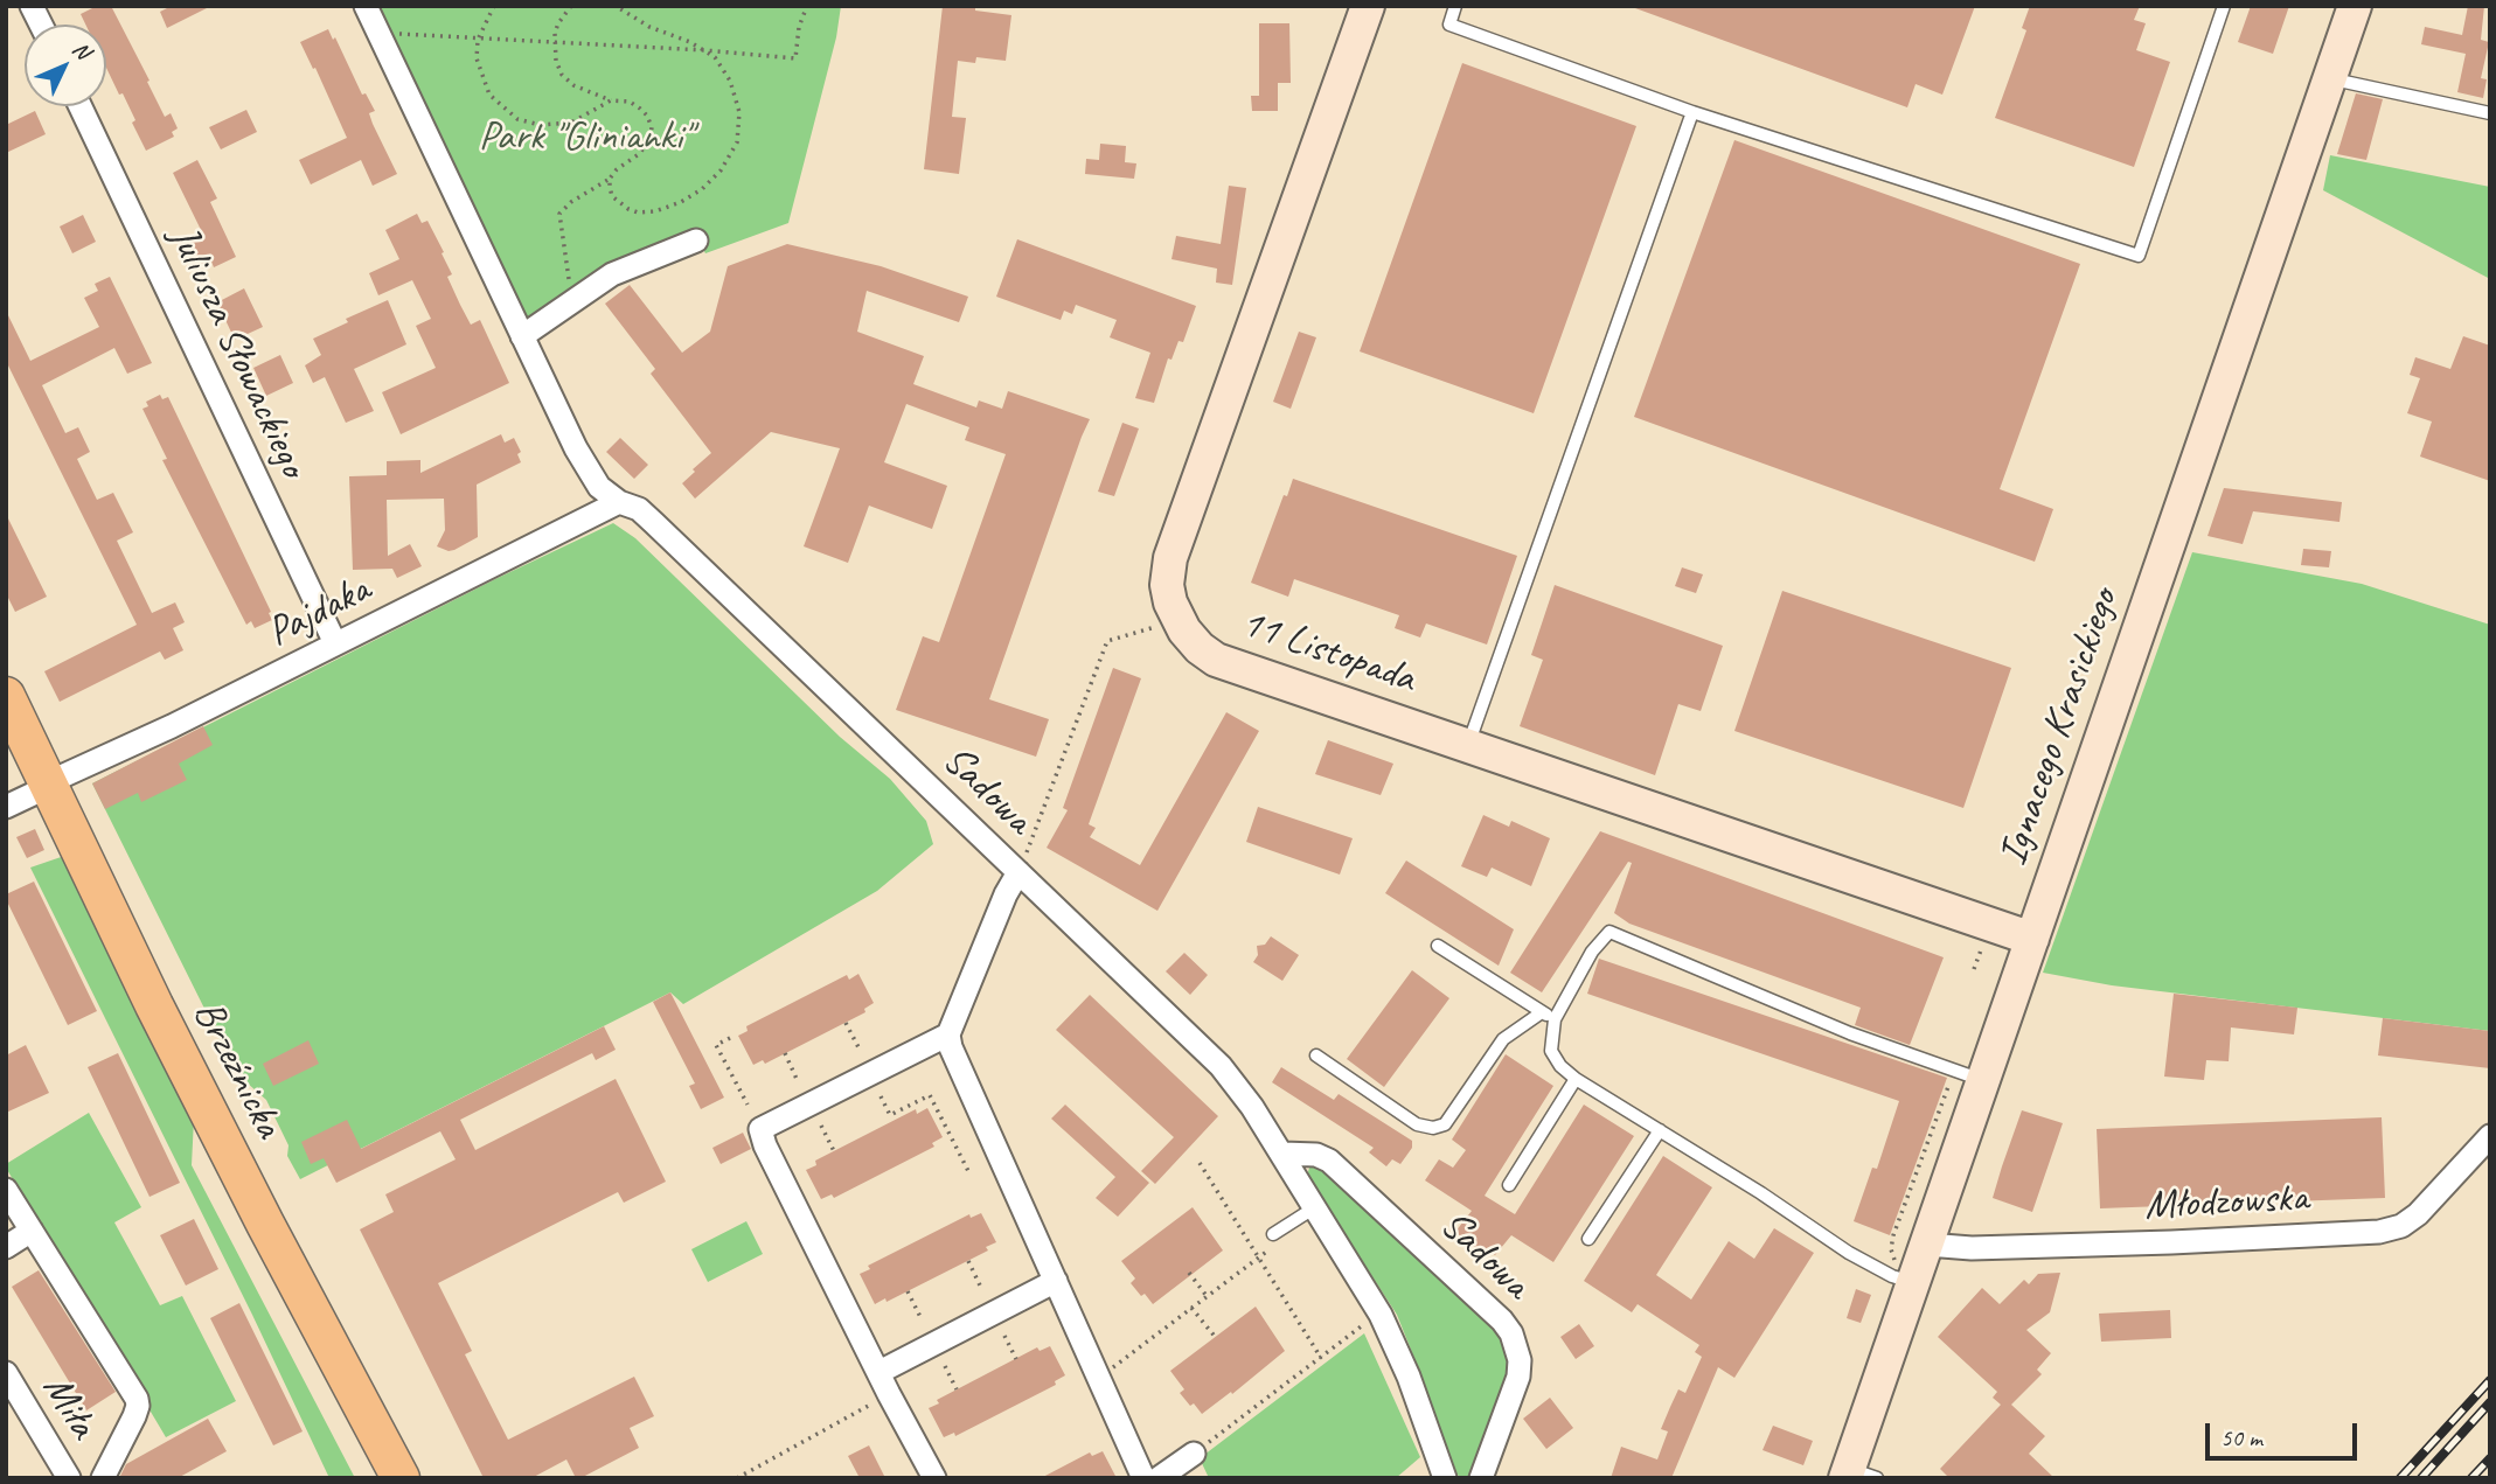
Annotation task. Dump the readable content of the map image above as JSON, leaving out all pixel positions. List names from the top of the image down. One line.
{"streets":{"main road":["Brzeźnicka"],"street":["Juliusza Słowackiego","Pajdaka","11 Listopada","Ignacego Krasickiego","Sadowa","Młodzowska","Miła"]},"crossings":[["Juliusza Słowackiego","Pajdaka"],["Pajdaka","Sadowa"],["Pajdaka","Brzeźnicka"],["11 Listopada","Ignacego Krasickiego"],["Ignacego Krasickiego","Młodzowska"]],"parks":["Park \"Glinianki\""],"scale_bar":"50 m","north":"top right"}
